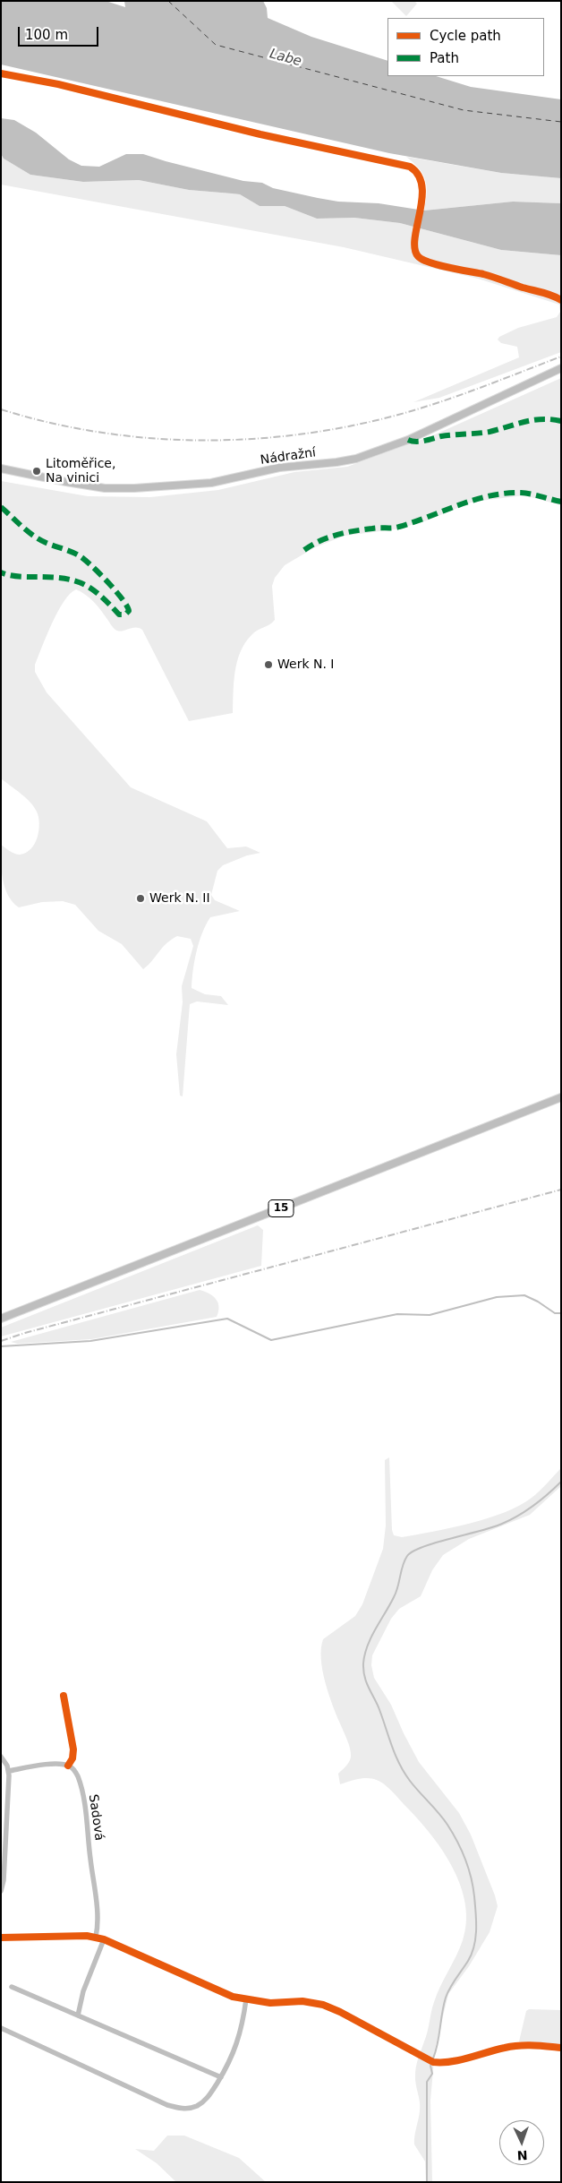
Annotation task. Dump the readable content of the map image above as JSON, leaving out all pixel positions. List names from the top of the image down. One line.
{"streets":{"main road":["Nádražní","15"],"street":["Sadová"]},"water":["Labe"],"places":["Litoměřice, Na vinici","Werk N. I","Werk N. II"],"legend":["Cycle path","Path"],"scale_bar":"100 m","north":"bottom"}
